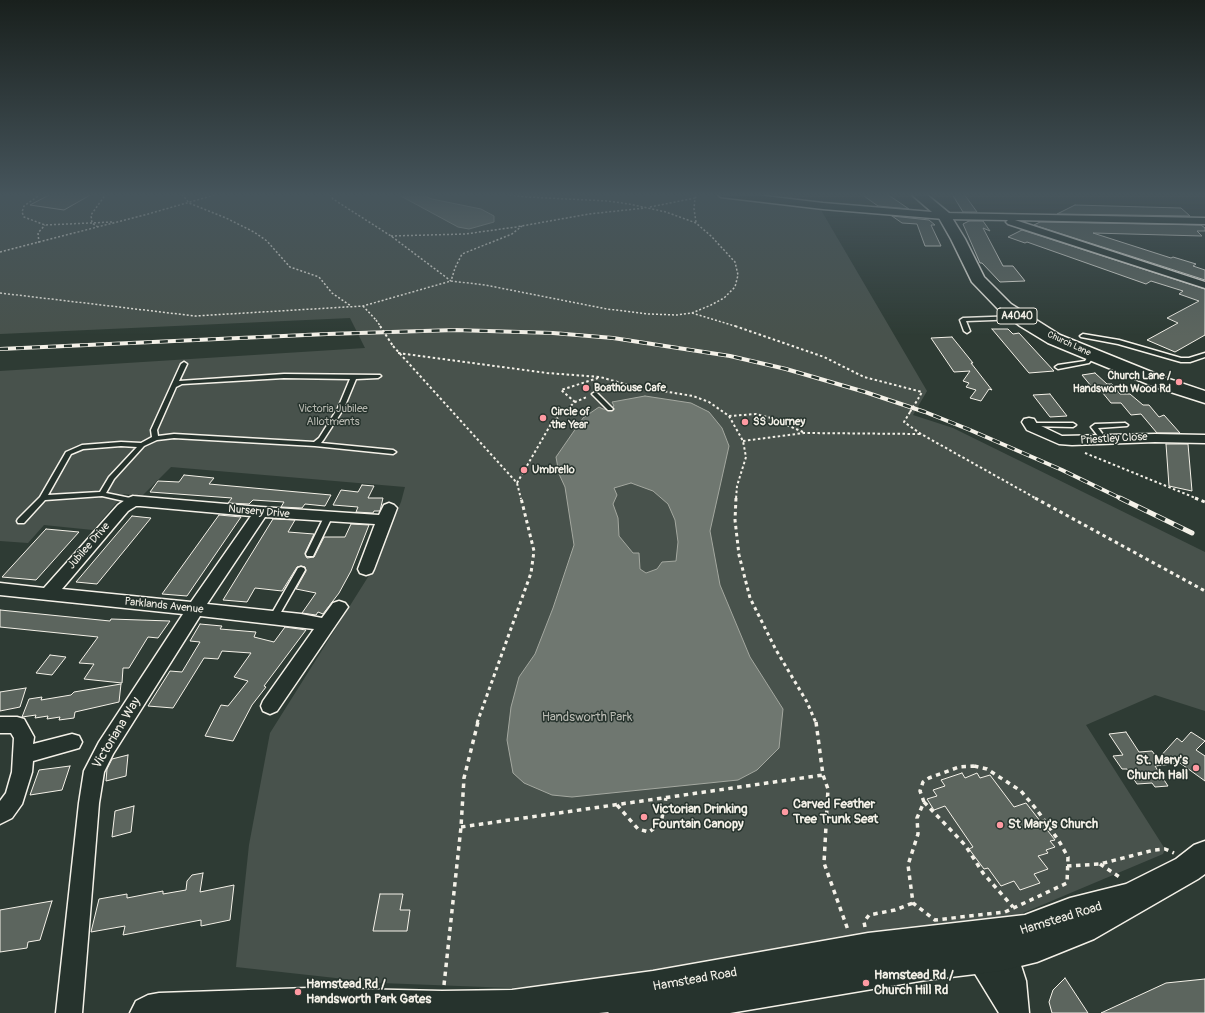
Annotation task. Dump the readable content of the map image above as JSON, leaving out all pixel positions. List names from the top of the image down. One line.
{"streets":{"main road":["A4040","Church Lane","Hamstead Road"],"street":["Priestley Close","Nursery Drive","Jubilee Drive","Parklands Avenue","Victoriana Way"]},"crossings":[["Nursery Drive","Jubilee Drive"],["Nursery Drive","Victoriana Way"],["Jubilee Drive","Parklands Avenue"],["Parklands Avenue","Victoriana Way"]],"parks":["Victoria Jubilee Allotments","Handsworth Park"],"places":["Church Lane / Handsworth Wood Rd","Boathouse Cafe","Circle of the Year","SS Journey","Umbrello","St. Mary's Church Hall","Carved Feather Tree Trunk Seat","Victorian Drinking Fountain Canopy","St Mary's Church","Hamstead Rd / Church Hill Rd","Hamstead Rd / Handsworth Park Gates"]}
